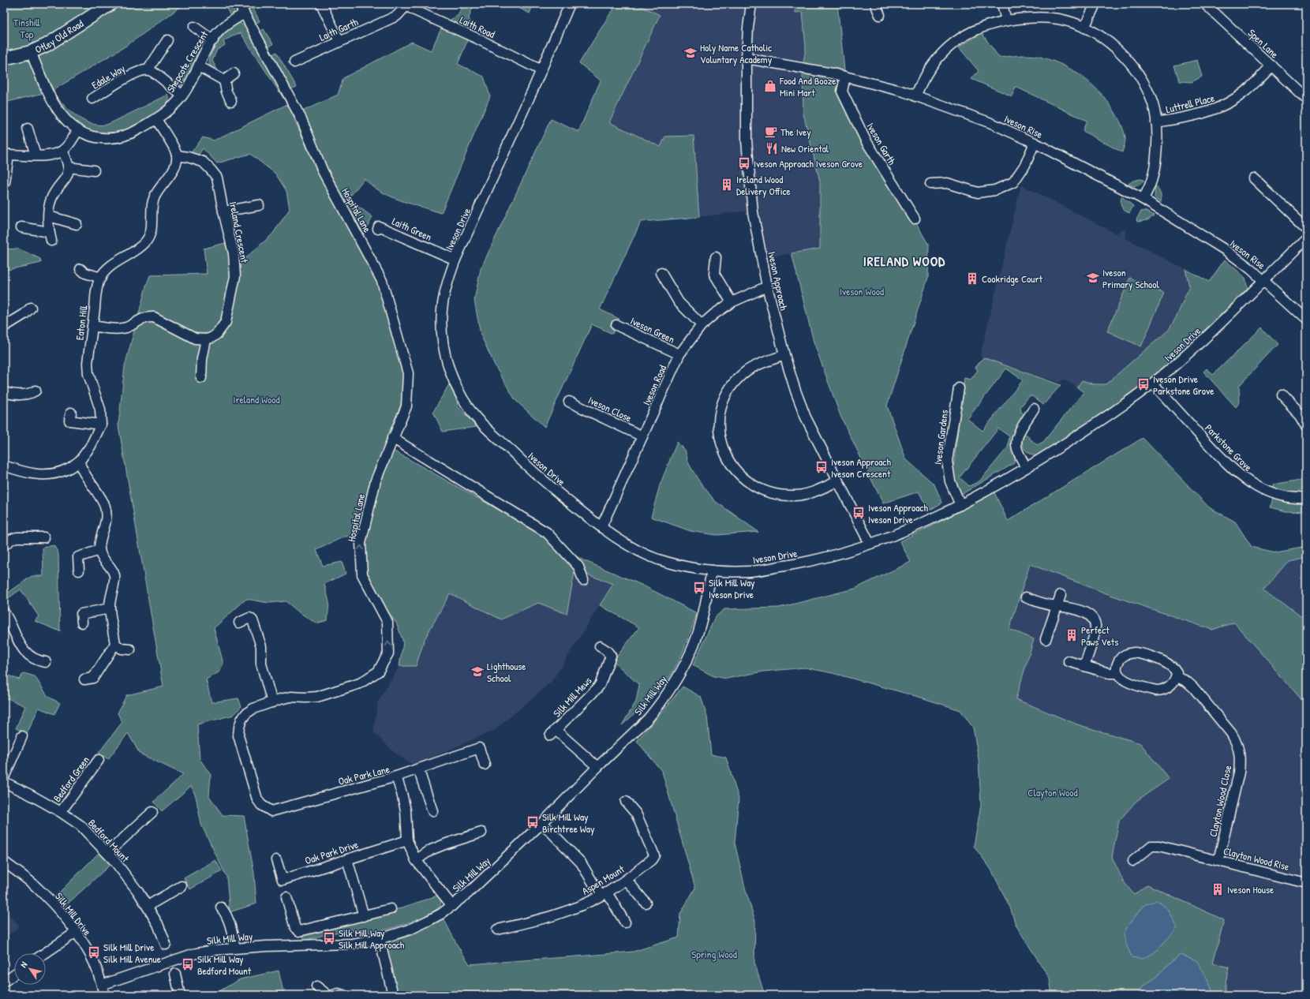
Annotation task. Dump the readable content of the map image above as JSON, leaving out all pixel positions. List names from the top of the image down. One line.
{"streets":{"street":["Laith Road","Laith Garth","Otley Old Road","Spen Lane","Shepcote Crescent","Edale Way","Luttrell Place","Iveson Rise","Iveson Garth","Hospital Lane","Laith Green","Iveson Drive","Ireland Crescent","Iveson Approach","Eaton Hill","Iveson Green","Iveson Road","Iveson Close","Iveson Gardens","Parkstone Grove","Silk Mill Way","Silk Mill Mews","Oak Park Lane","Bedford Green","Clayton Wood Close","Bedford Mount","Oak Park Drive","Clayton Wood Rise","Aspen Mount","Silk Mill Drive"]},"crossings":[["Laith Road","Laith Garth"],["Laith Road","Iveson Drive"],["Otley Old Road","Shepcote Crescent"],["Spen Lane","Luttrell Place"],["Shepcote Crescent","Hospital Lane"],["Iveson Rise","Iveson Garth"],["Iveson Rise","Iveson Drive"],["Iveson Rise","Iveson Approach"],["Hospital Lane","Oak Park Lane"],["Laith Green","Iveson Drive"],["Iveson Drive","Iveson Approach"],["Iveson Drive","Iveson Road"],["Iveson Drive","Iveson Gardens"],["Iveson Drive","Parkstone Grove"],["Iveson Drive","Silk Mill Way"],["Ireland Crescent","Eaton Hill"],["Iveson Approach","Iveson Road"],["Iveson Green","Iveson Road"],["Iveson Road","Iveson Close"],["Silk Mill Way","Silk Mill Mews"],["Silk Mill Way","Oak Park Lane"],["Silk Mill Way","Silk Mill Drive"],["Oak Park Lane","Oak Park Drive"],["Bedford Green","Bedford Mount"],["Clayton Wood Close","Clayton Wood Rise"]],"districts":["IRELAND WOOD"],"parks":["Tinshill Top","Iveson Wood","Ireland Wood","Clayton Wood","Spring Wood"],"places":{"school or university":["Holy Name Catholic Voluntary Academy","Iveson Primary School","Lighthouse School"],"shop":["Food And Booze Mini Mart"],"cafe":["The Ivey"],"restaurant":["New Oriental"],"bus stop":["Iveson Approach Iveson Grove","Iveson Drive Parkstone Grove","Iveson Approach Iveson Crescent","Iveson Approach Iveson Drive","Silk Mill Way Iveson Drive","Silk Mill Way Birchtree Way","Silk Mill Way Silk Mill Approach","Silk Mill Drive Silk Mill Avenue","Silk Mill Way Bedford Mount"],"building":["Ireland Wood Delivery Office","Cookridge Court","Perfect Paws Vets","Iveson House"]},"north":"top left"}
